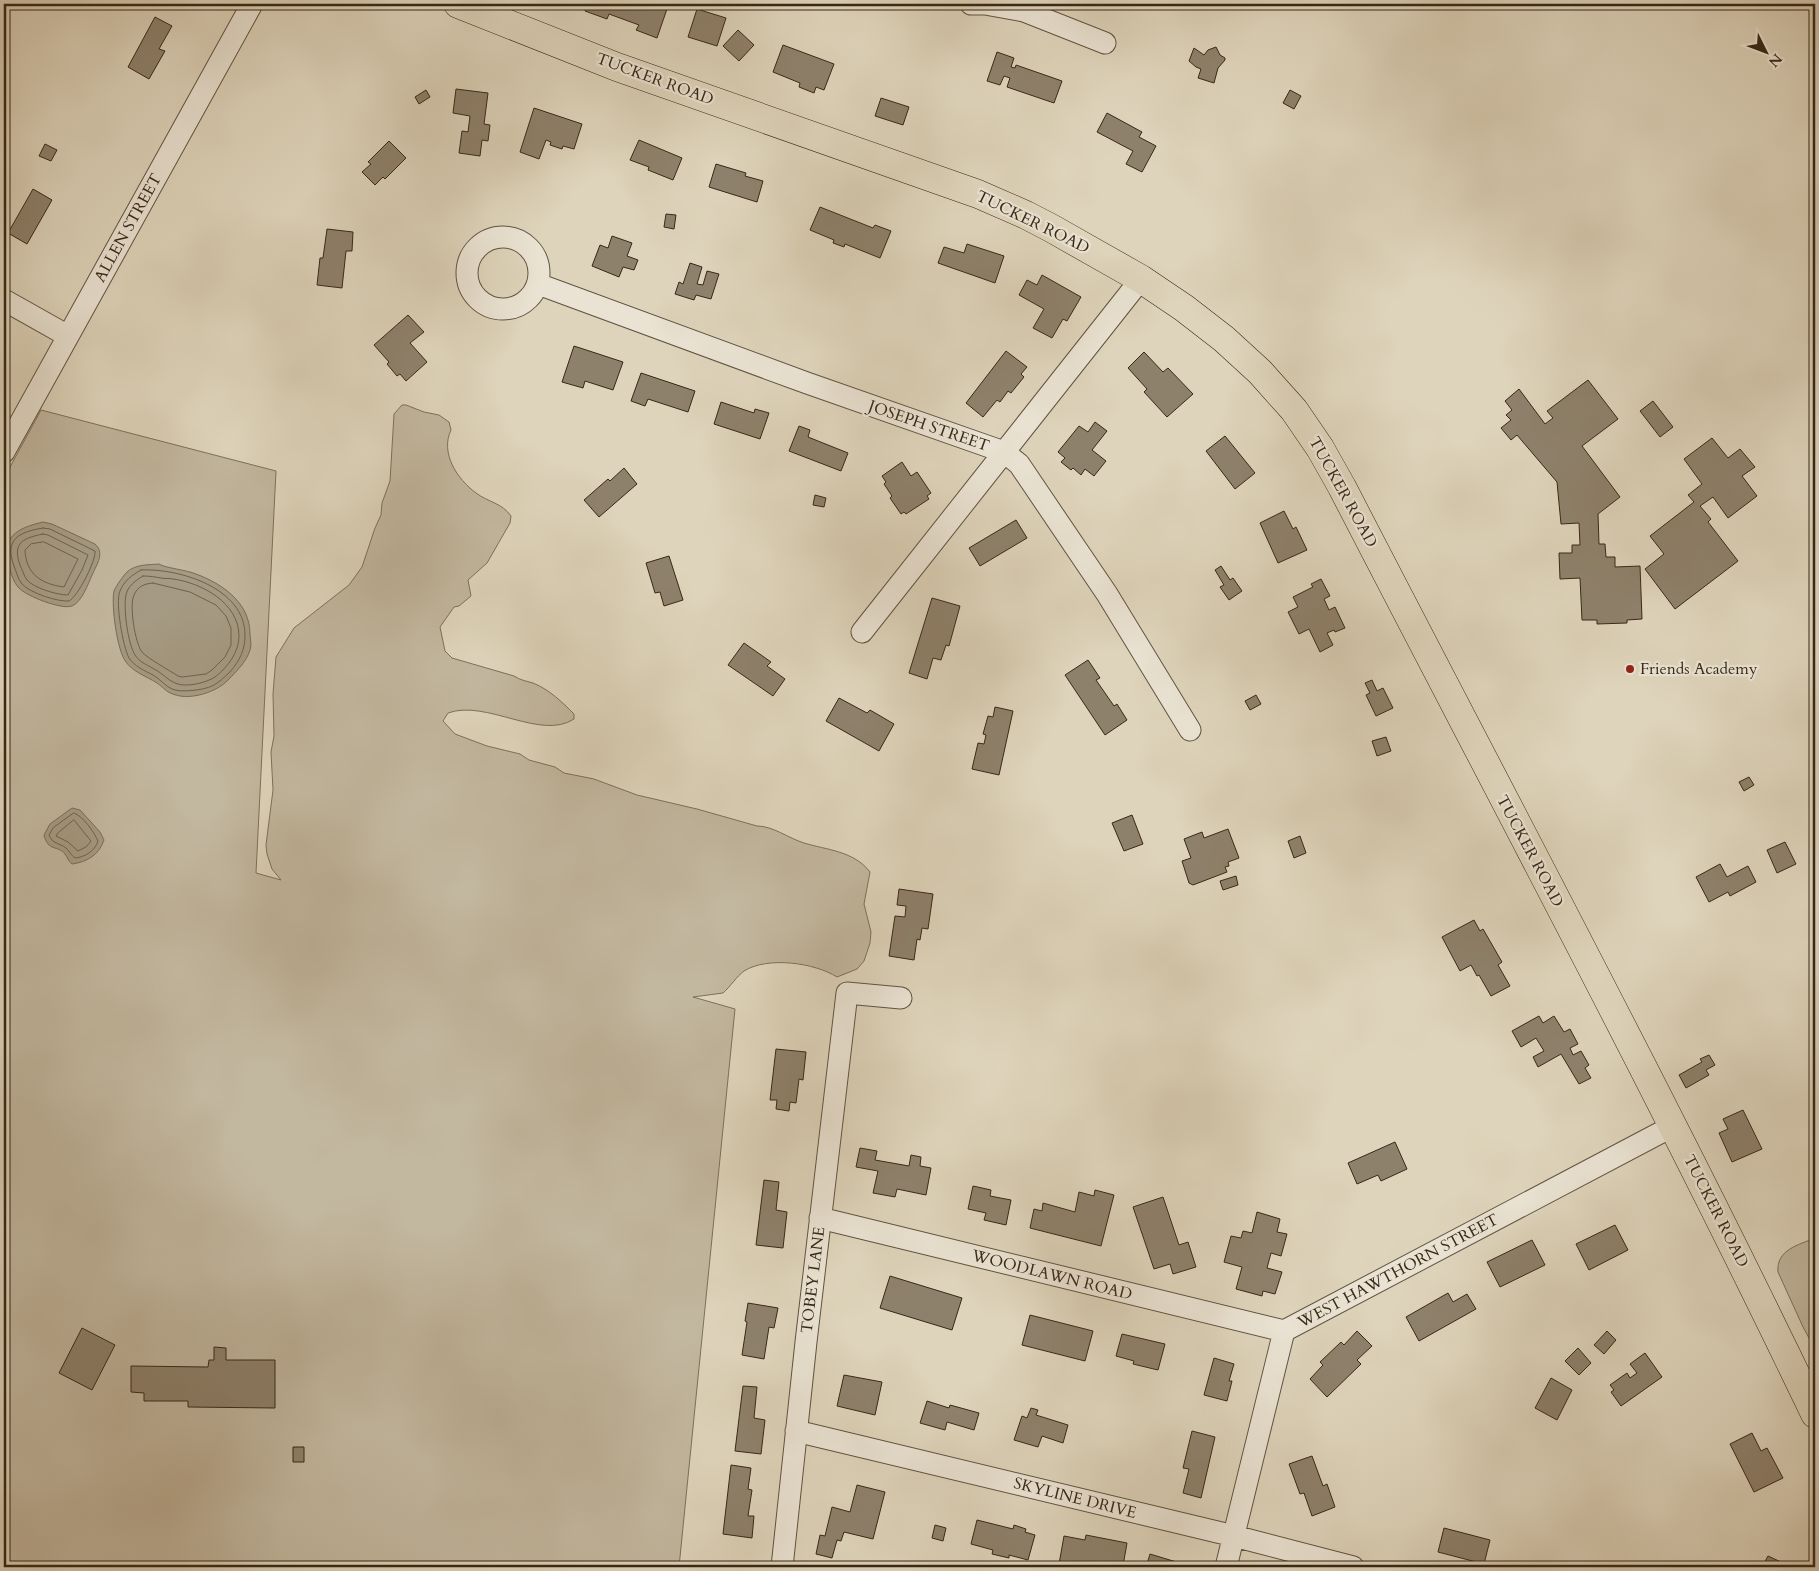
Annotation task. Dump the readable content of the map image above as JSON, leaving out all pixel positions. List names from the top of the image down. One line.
{"streets":{"main road":["TUCKER ROAD"],"street":["ALLEN STREET","JOSEPH STREET","WEST HAWTHORN STREET","WOODLAWN ROAD","TOBEY LANE","SKYLINE DRIVE"]},"crossings":[["TUCKER ROAD","WEST HAWTHORN STREET"],["WEST HAWTHORN STREET","WOODLAWN ROAD"],["WEST HAWTHORN STREET","SKYLINE DRIVE"],["WOODLAWN ROAD","TOBEY LANE"],["TOBEY LANE","SKYLINE DRIVE"]],"places":["Friends Academy"],"north":"bottom right"}
